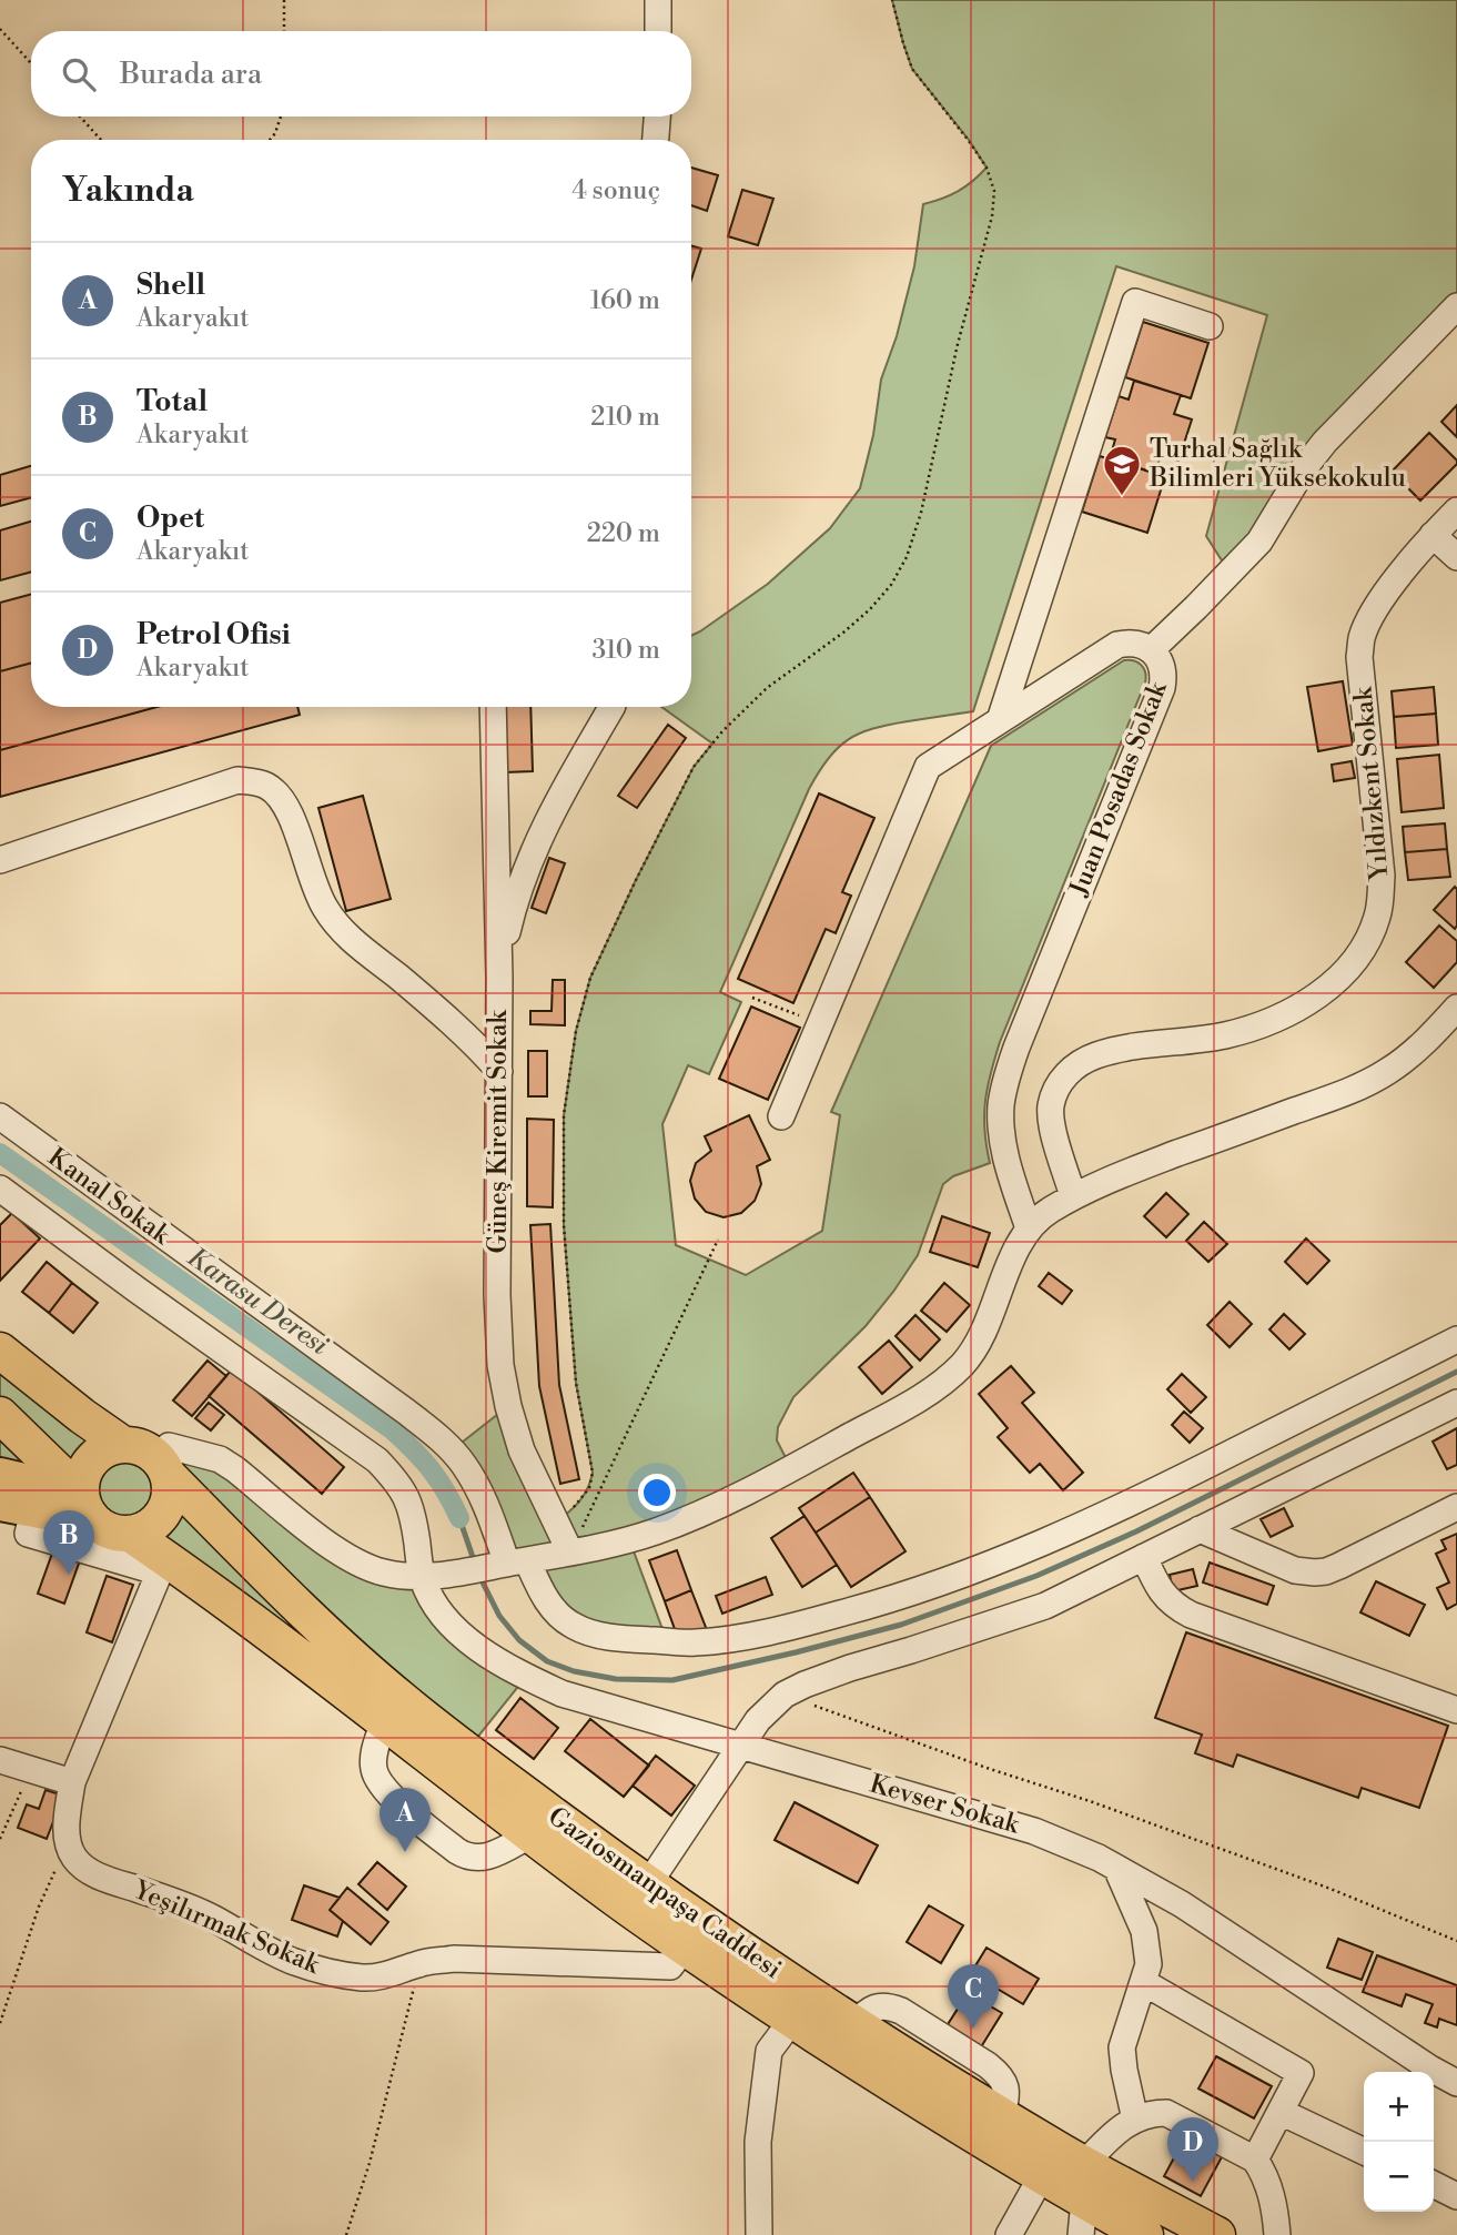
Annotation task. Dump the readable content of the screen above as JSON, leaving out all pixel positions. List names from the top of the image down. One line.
{"streets":{"highway":["Gaziosmanpaşa Caddesi"],"street":["Yıldızkent Sokak","Juan Posadas Sokak","Güneş Kiremit Sokak","Kanal Sokak","Kevser Sokak","Yeşilırmak Sokak"]},"crossings":[["Gaziosmanpaşa Caddesi","Yeşilırmak Sokak"]],"water":["Karasu Deresi"],"places":{"school or university":["Turhal Sağlık Bilimleri Yüksekokulu"]},"page":{"search":"Burada ara","heading":["Yakında","4 sonuç"],"list":[{"mark":"A","name":"Shell","note":"Akaryakıt","value":"160 m"},{"mark":"B","name":"Total","note":"Akaryakıt","value":"210 m"},{"mark":"C","name":"Opet","note":"Akaryakıt","value":"220 m"},{"mark":"D","name":"Petrol Ofisi","note":"Akaryakıt","value":"310 m"}],"pins":["B","A","C","D"],"map_buttons":["+","−"]}}
